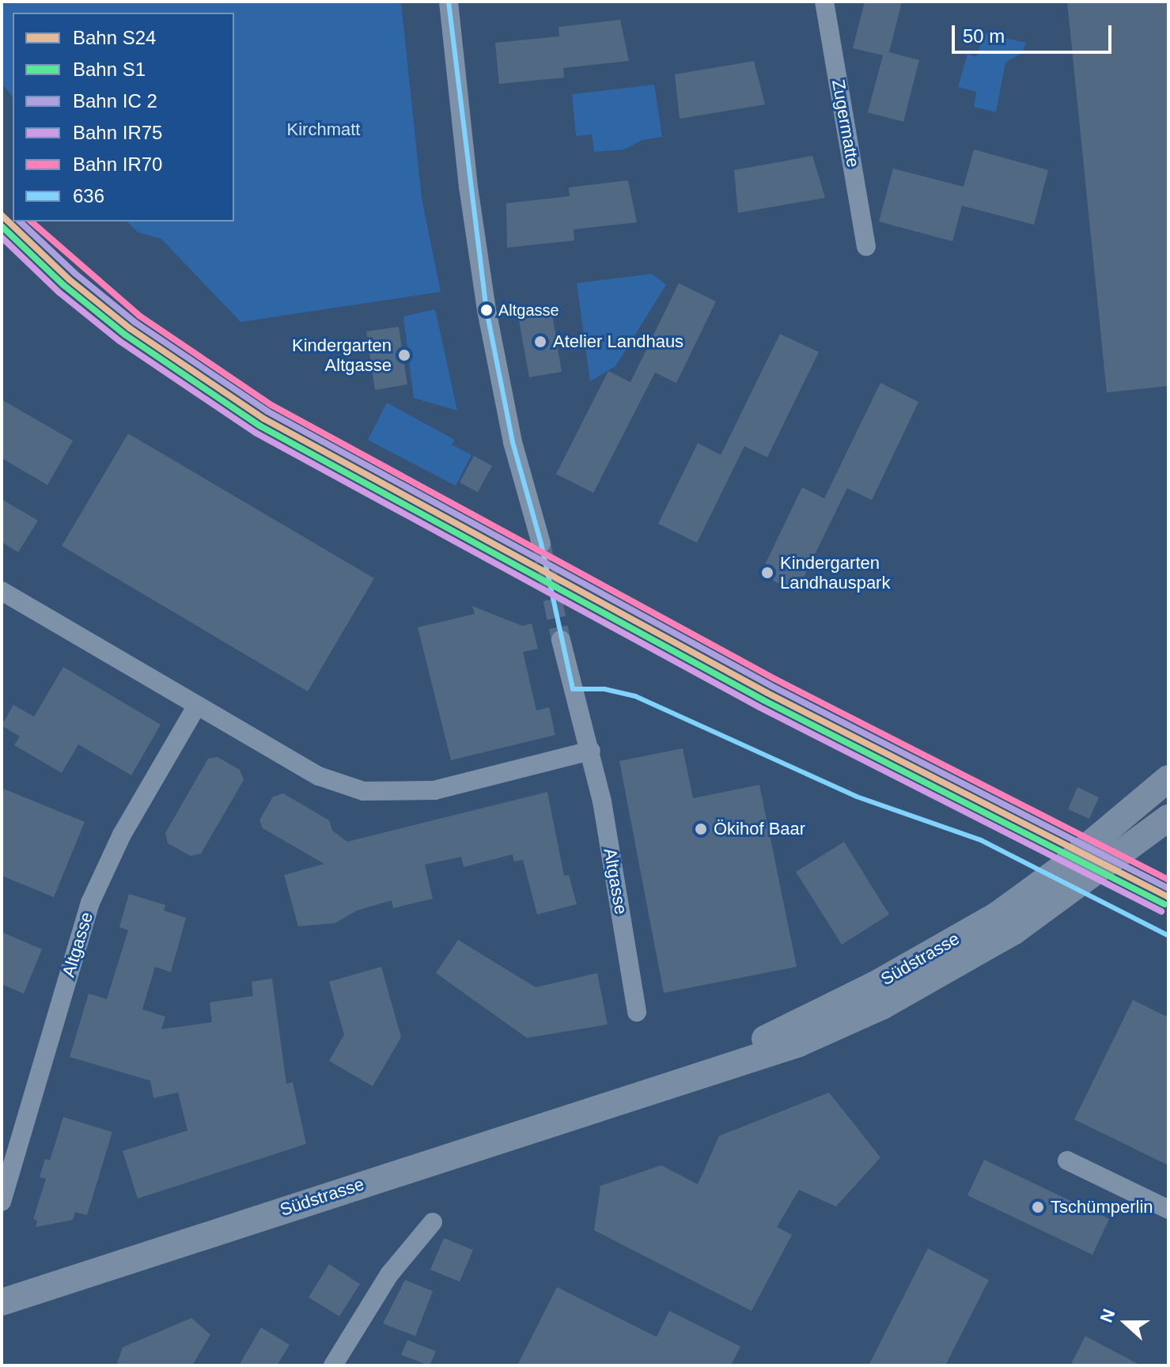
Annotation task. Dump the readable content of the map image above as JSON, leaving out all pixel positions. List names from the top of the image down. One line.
{"streets":{"main road":["Südstrasse"],"street":["Zugermatte","Altgasse"]},"parks":["Kirchmatt"],"places":["Altgasse","Atelier Landhaus","Kindergarten Altgasse","Kindergarten Landhauspark","Ökihof Baar","Tschümperlin"],"lines":["transit line 636","rail line S24","rail line IR70","rail line S1","rail line IR75"],"legend":["Bahn S24","Bahn S1","Bahn IC 2","Bahn IR75","Bahn IR70","636"],"scale_bar":"50 m","north":"left"}
